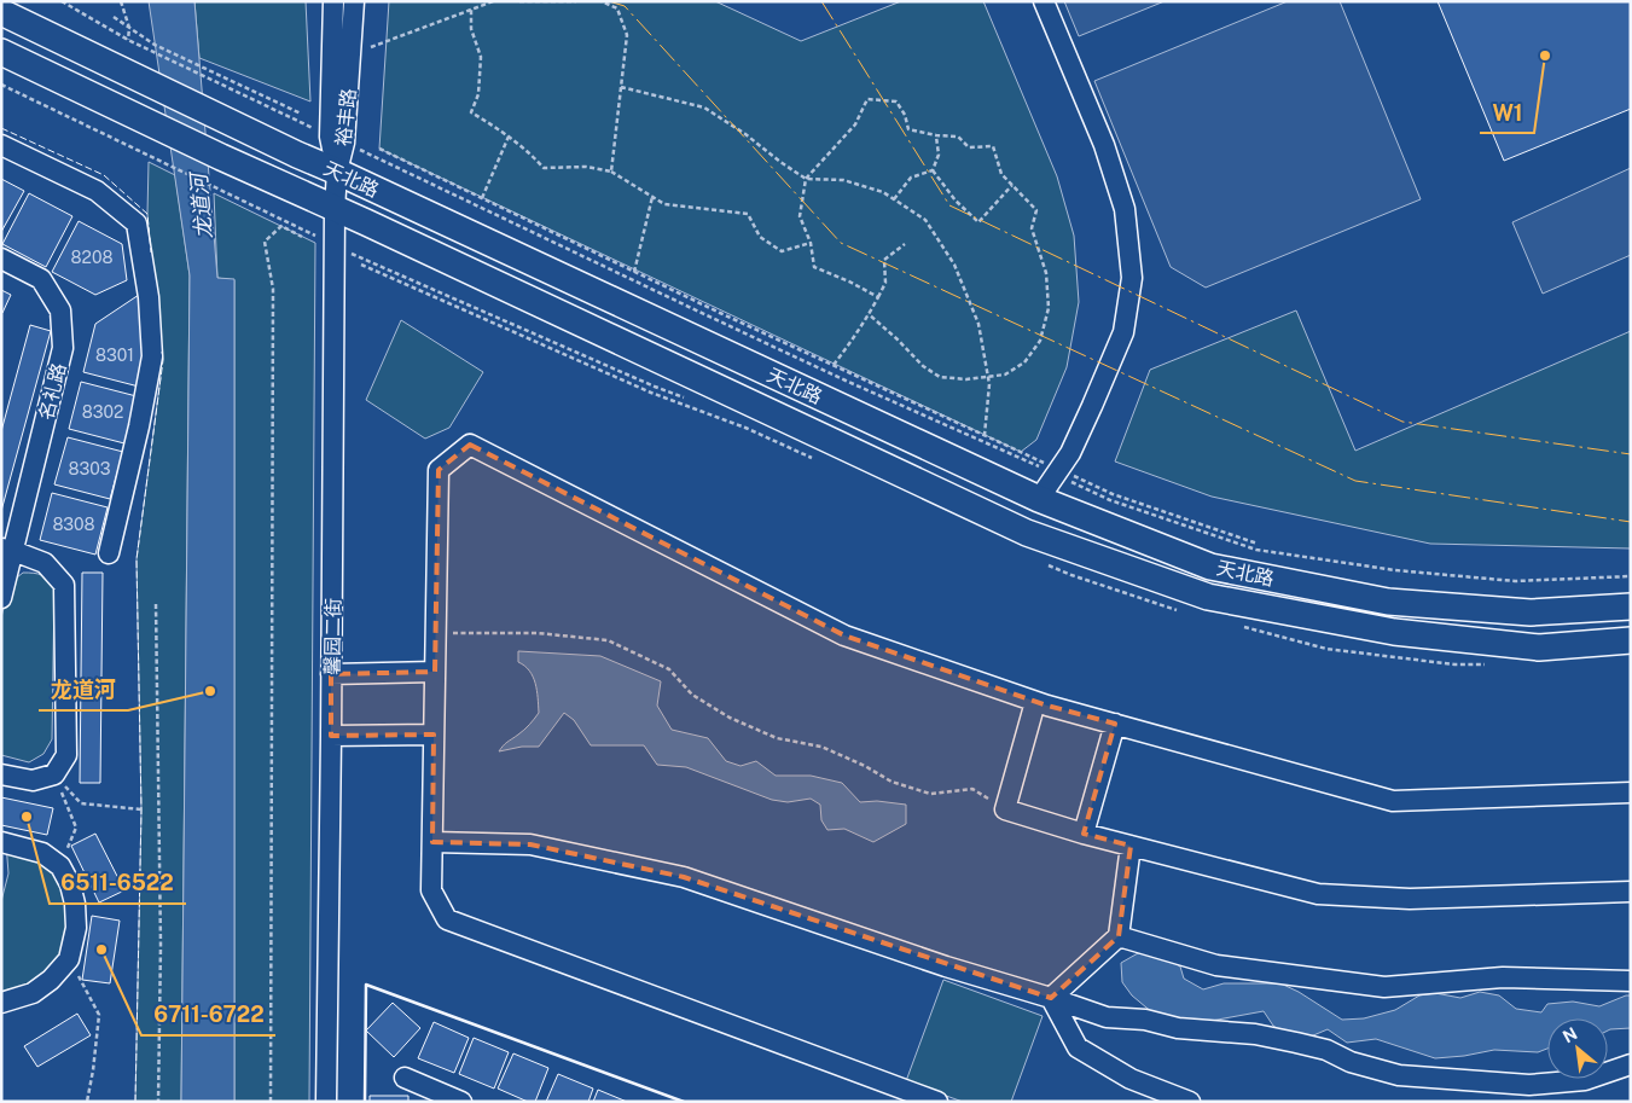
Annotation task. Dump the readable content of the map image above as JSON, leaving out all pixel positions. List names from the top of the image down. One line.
{"streets":{"main road":["天北路"],"street":["裕丰路","名礼路","馨园二街"]},"crossings":[["裕丰路","天北路"],["裕丰路","馨园二街"],["天北路","馨园二街"]],"water":["龙道河"],"places":["W1","龙道河","6511-6522","6711-6722"],"house_numbers":["8208","8301","8302","8303","8308"],"north":"top left"}
